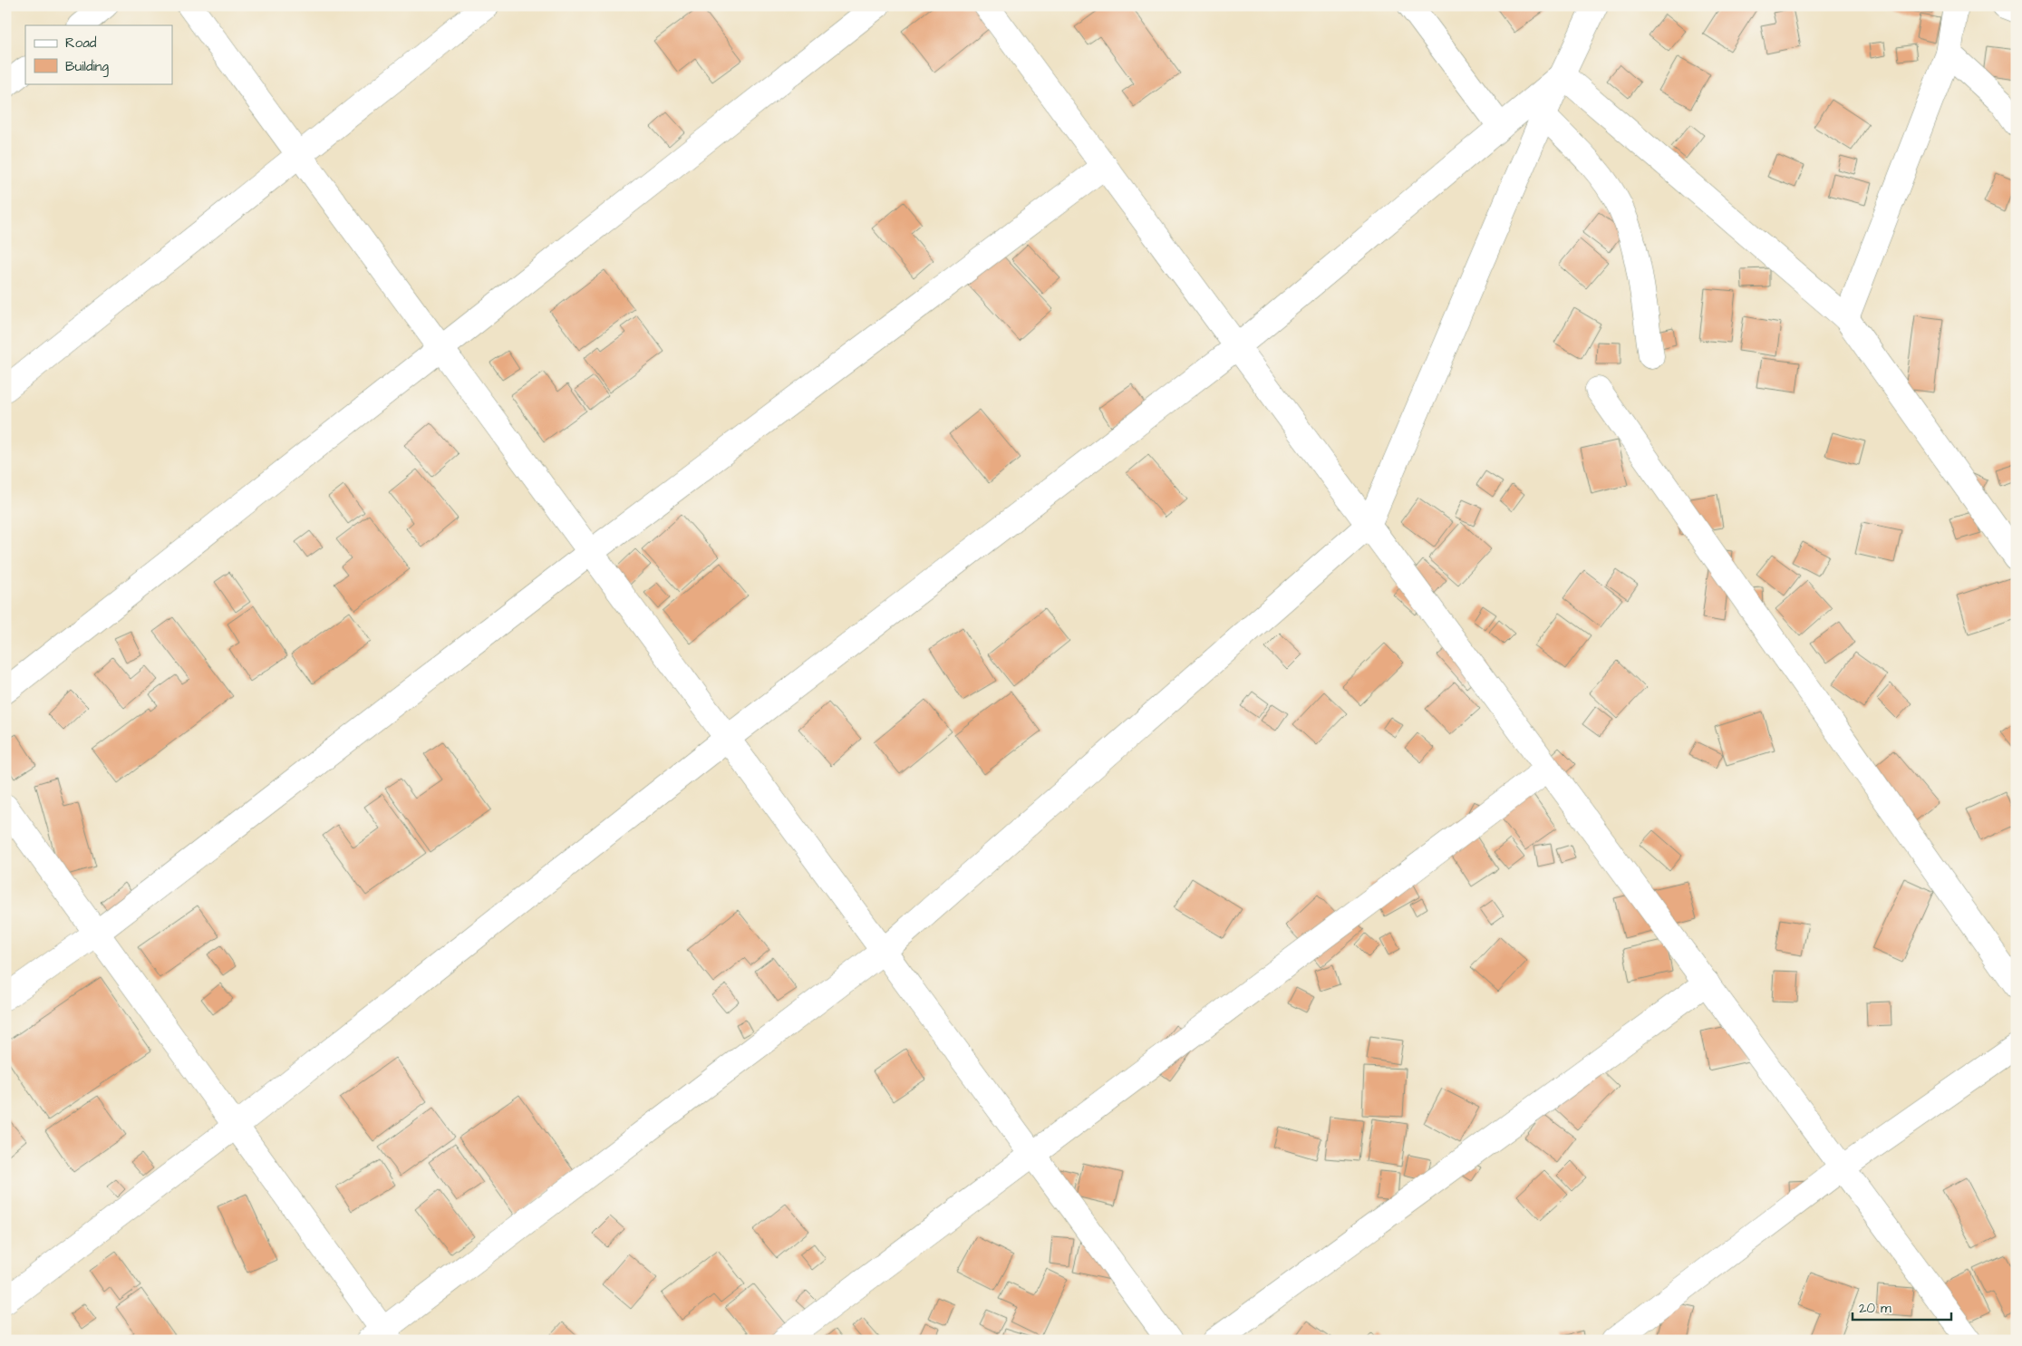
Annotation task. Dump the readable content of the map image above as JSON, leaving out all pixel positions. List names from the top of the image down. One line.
{"legend":["Road","Building"],"scale_bar":"20 m"}
